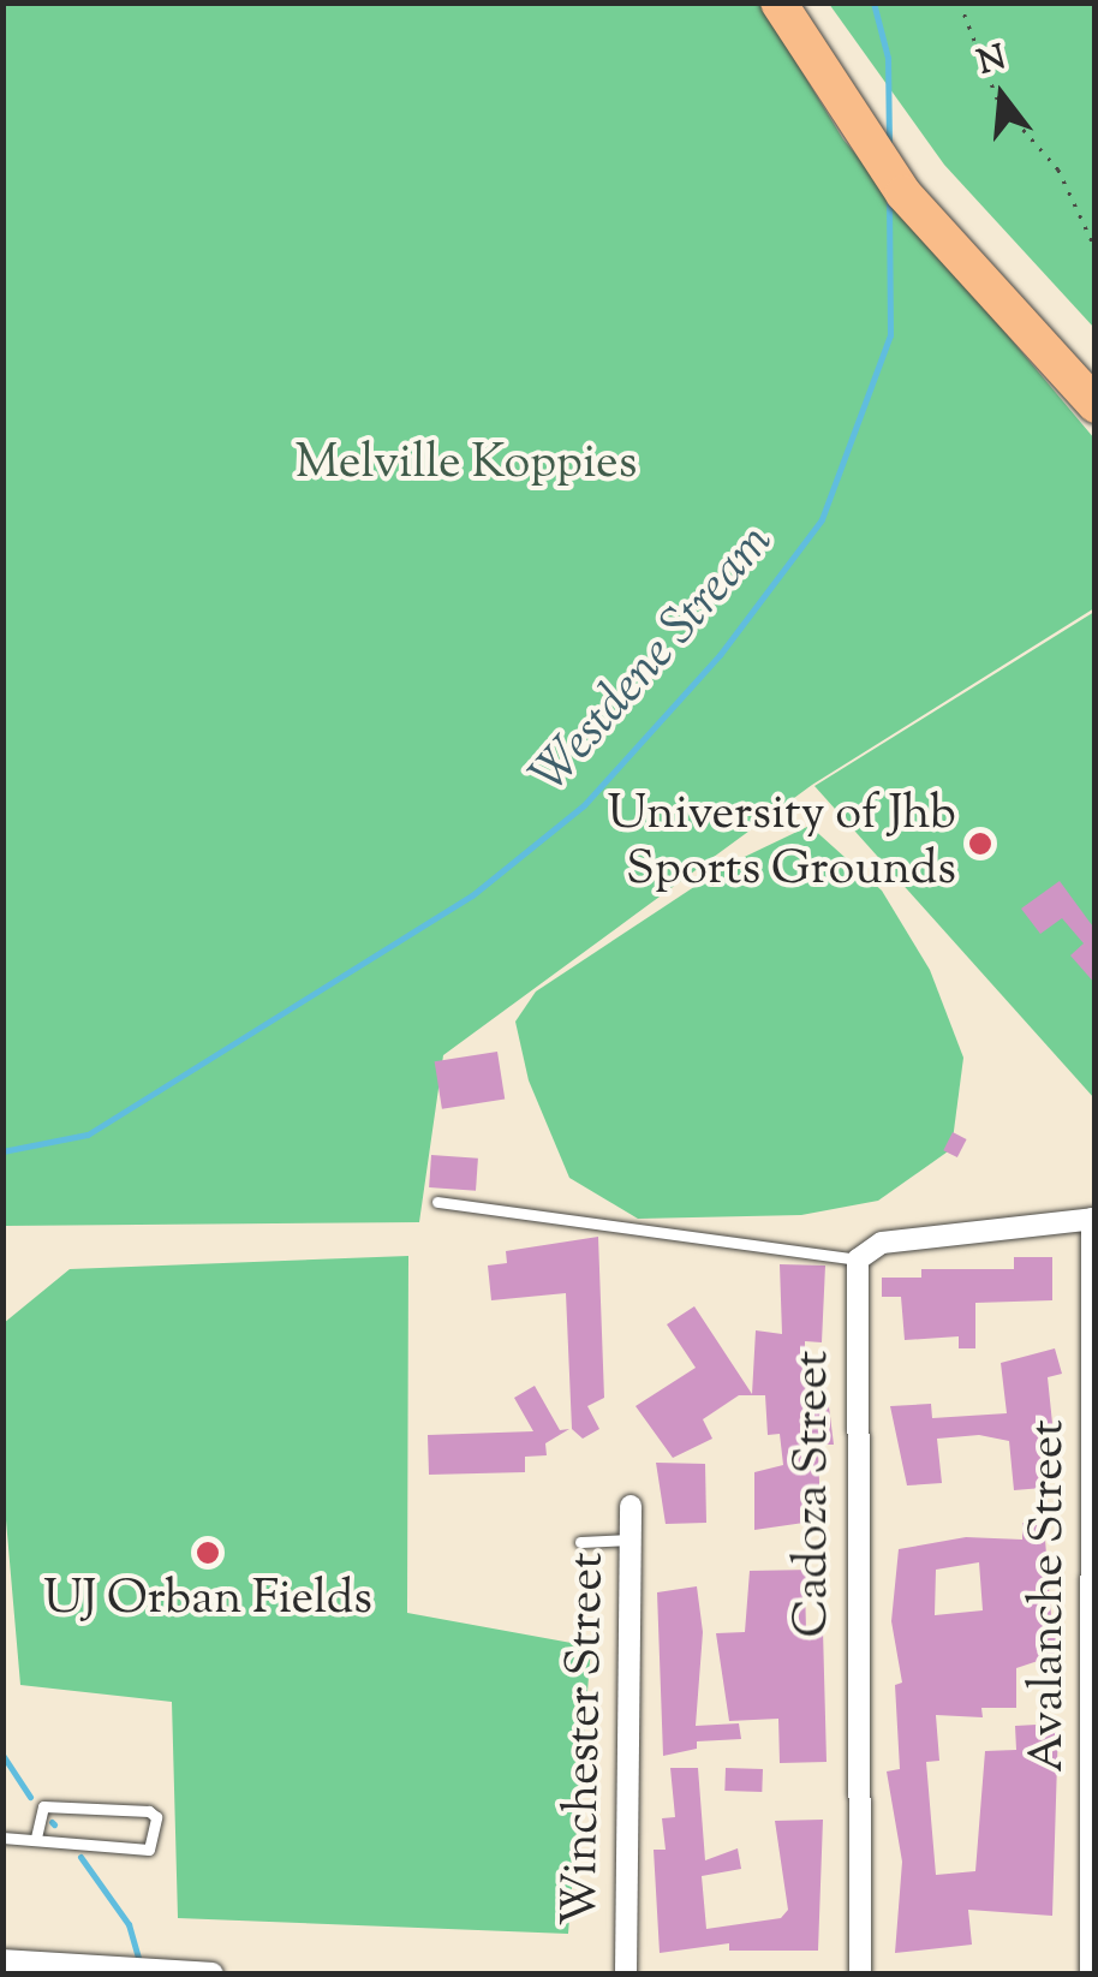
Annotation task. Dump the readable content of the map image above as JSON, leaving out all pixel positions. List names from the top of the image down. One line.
{"streets":{"street":["Cadoza Street","Avalanche Street","Winchester Street"]},"water":["Westdene Stream"],"parks":["Melville Koppies"],"places":["University of Jhb Sports Grounds","UJ Orban Fields"],"north":"top"}
